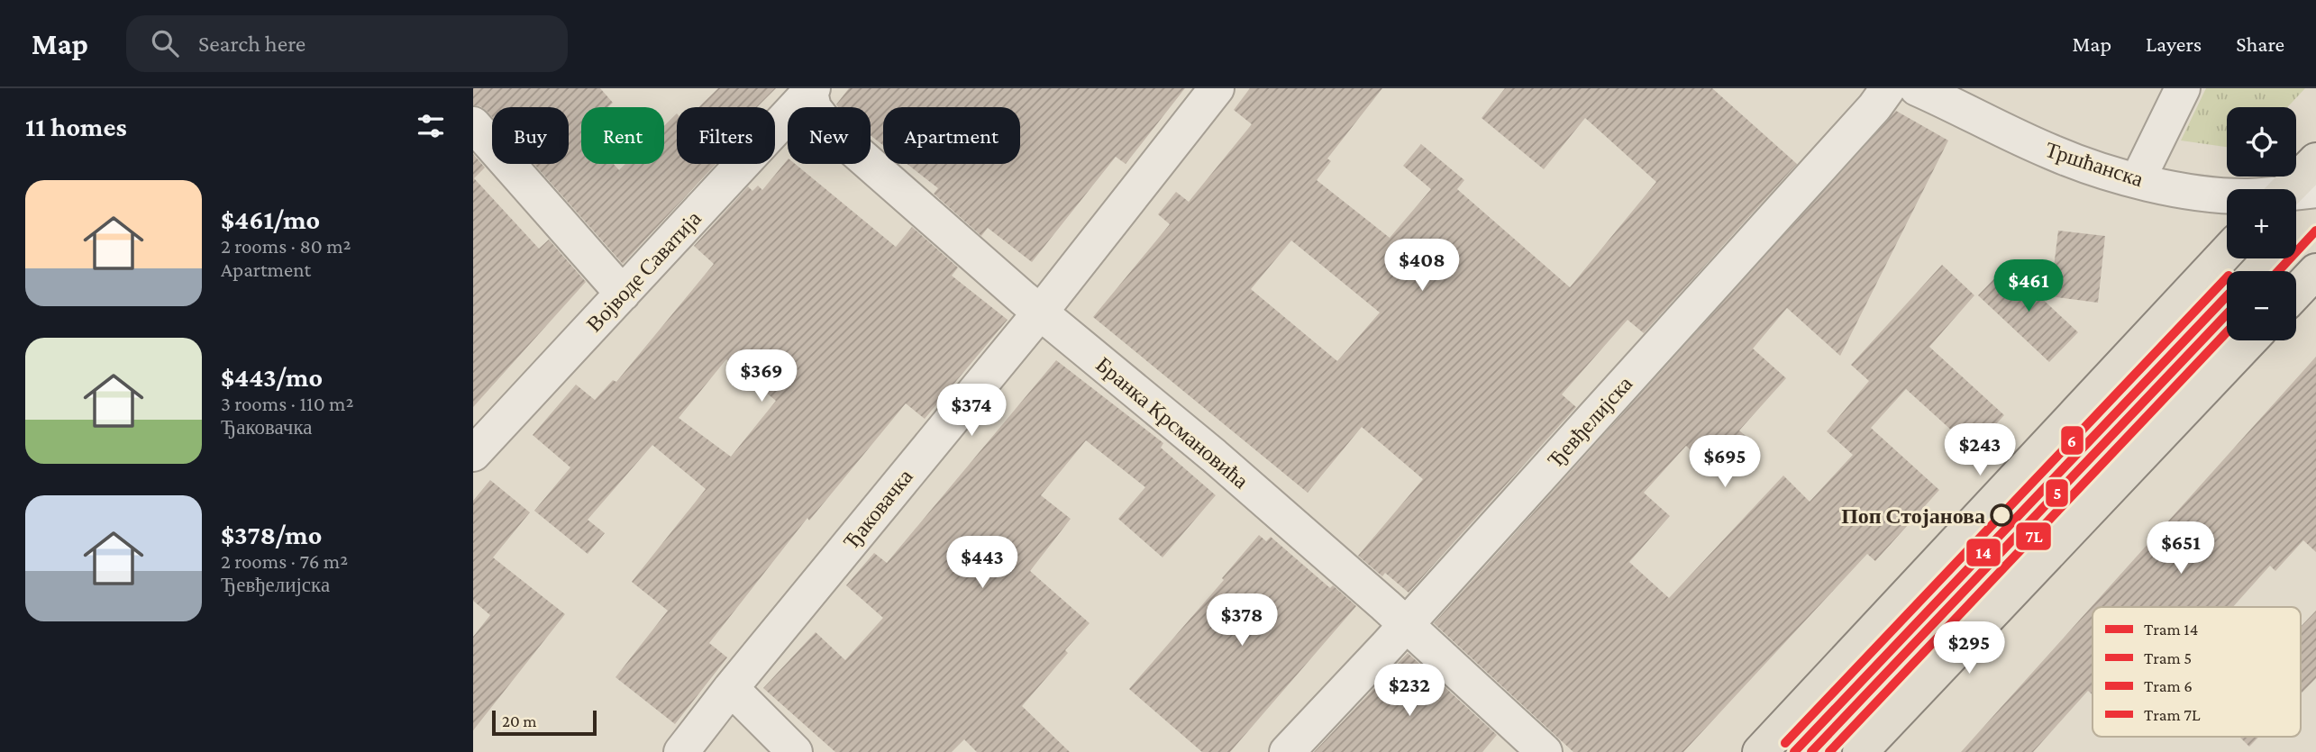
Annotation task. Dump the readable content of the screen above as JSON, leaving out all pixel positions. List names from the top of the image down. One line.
{"streets":{"street":["Тршћанска","Војводе Саватија","Ђевђелијска","Бранка Крсмановића","Ђаковачка"]},"crossings":[["Војводе Саватија","Бранка Крсмановића"],["Ђевђелијска","Бранка Крсмановића"],["Бранка Крсмановића","Ђаковачка"]],"places":["Поп Стојанова"],"lines":["tram line 14","tram line 6","tram line 5","tram line 7L"],"legend":["Tram 14","Tram 5","Tram 6","Tram 7L"],"scale_bar":"20 m","page":{"header":"Map","search":"Search here","nav":["Map","Layers","Share"],"heading":"11 homes","map_buttons":["+","−"],"chip":["Buy","Rent","Filters","New","Apartment"],"list":[{"name":"$461/mo","note":"2 rooms · 80 m² · Apartment"},{"name":"$443/mo","note":"3 rooms · 110 m² · Ђаковачка"},{"name":"$378/mo","note":"2 rooms · 76 m² · Ђевђелијска"}],"price":["$408","$461","$369","$374","$243","$695","$651","$443","$378","$295","$232"],"scale":"20 m"}}
